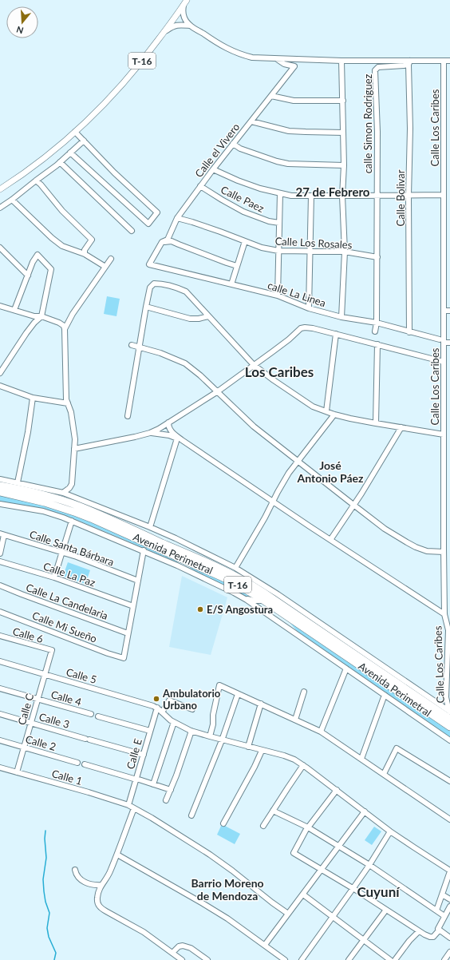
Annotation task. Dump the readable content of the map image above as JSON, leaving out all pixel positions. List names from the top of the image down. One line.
{"streets":{"highway":["T-16","Avenida Perimetral"],"street":["calle Simon Rodriguez","Calle Los Caribes","Calle el Vivero","Calle Bolivar","Calle Paez","Calle Los Rosales","calle La Linea","Calle Santa Bárbara","Calle La Paz","Calle La Candelaria","Calle Mi Sueño","Calle 6","Calle 5","Calle 4","Calle C","Calle 3","Calle 2","Calle E","Calle 1"]},"crossings":[["calle Simon Rodriguez","Calle Bolivar"],["calle Simon Rodriguez","Calle Los Rosales"],["calle Simon Rodriguez","calle La Linea"],["Calle Los Caribes","calle La Linea"],["Calle Los Caribes","Avenida Perimetral"],["Calle el Vivero","Calle Paez"],["Calle el Vivero","Calle Los Rosales"],["Calle el Vivero","calle La Linea"],["Calle Bolivar","calle La Linea"],["Calle La Candelaria","Calle Mi Sueño"],["Calle 6","Calle C"],["Calle 5","Calle C"],["Calle 5","Calle E"],["Calle 4","Calle C"],["Calle C","Calle 3"],["Calle C","Calle 2"],["Calle C","Calle 1"],["Calle 3","Calle E"],["Calle E","Calle 1"]],"districts":["27 de Febrero","Los Caribes","José Antonio Páez","Barrio Moreno de Mendoza","Cuyuní"],"places":["E/S Angostura","Ambulatorio Urbano"],"north":"bottom"}
